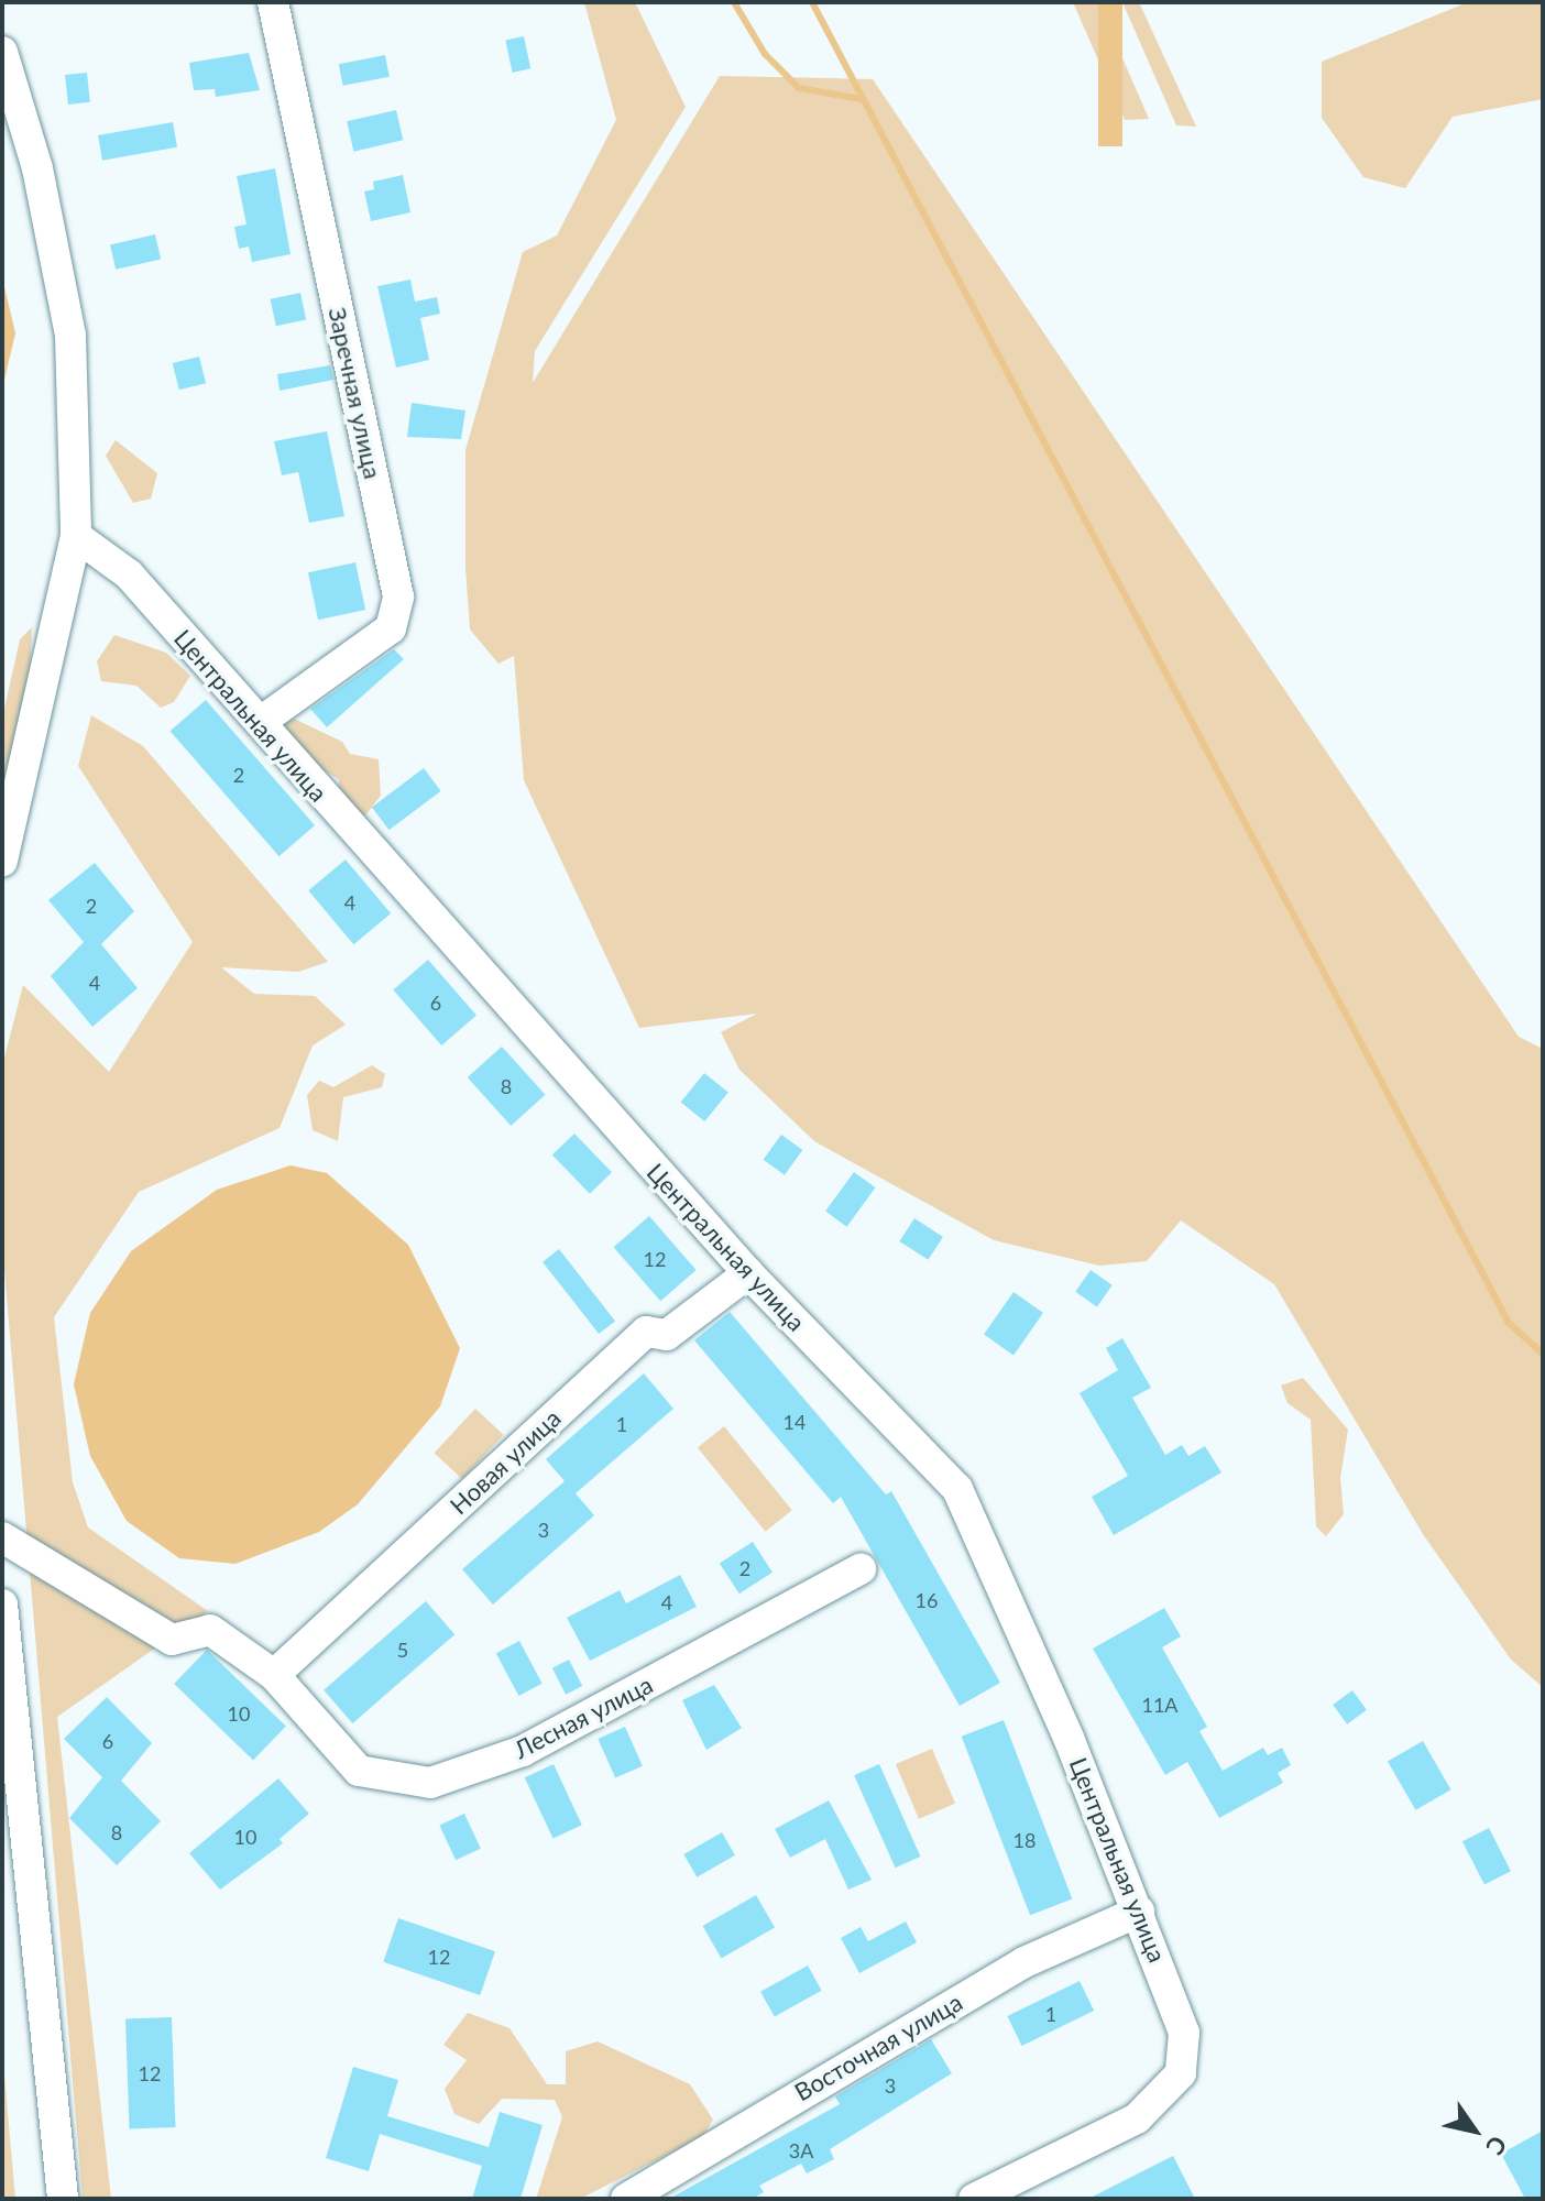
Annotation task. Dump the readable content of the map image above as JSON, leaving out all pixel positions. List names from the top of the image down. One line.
{"streets":{"street":["Заречная улица","Центральная улица","Новая улица","Лесная улица","Восточная улица"]},"crossings":[["Заречная улица","Центральная улица"],["Центральная улица","Новая улица"],["Центральная улица","Восточная улица"],["Новая улица","Лесная улица"]],"house_numbers":["2","4","2","4","6","8","12","14","1","3","2","16","4","5","11А","10","6","8","10","18","12","1","12","3","3А"],"north":"bottom right"}
